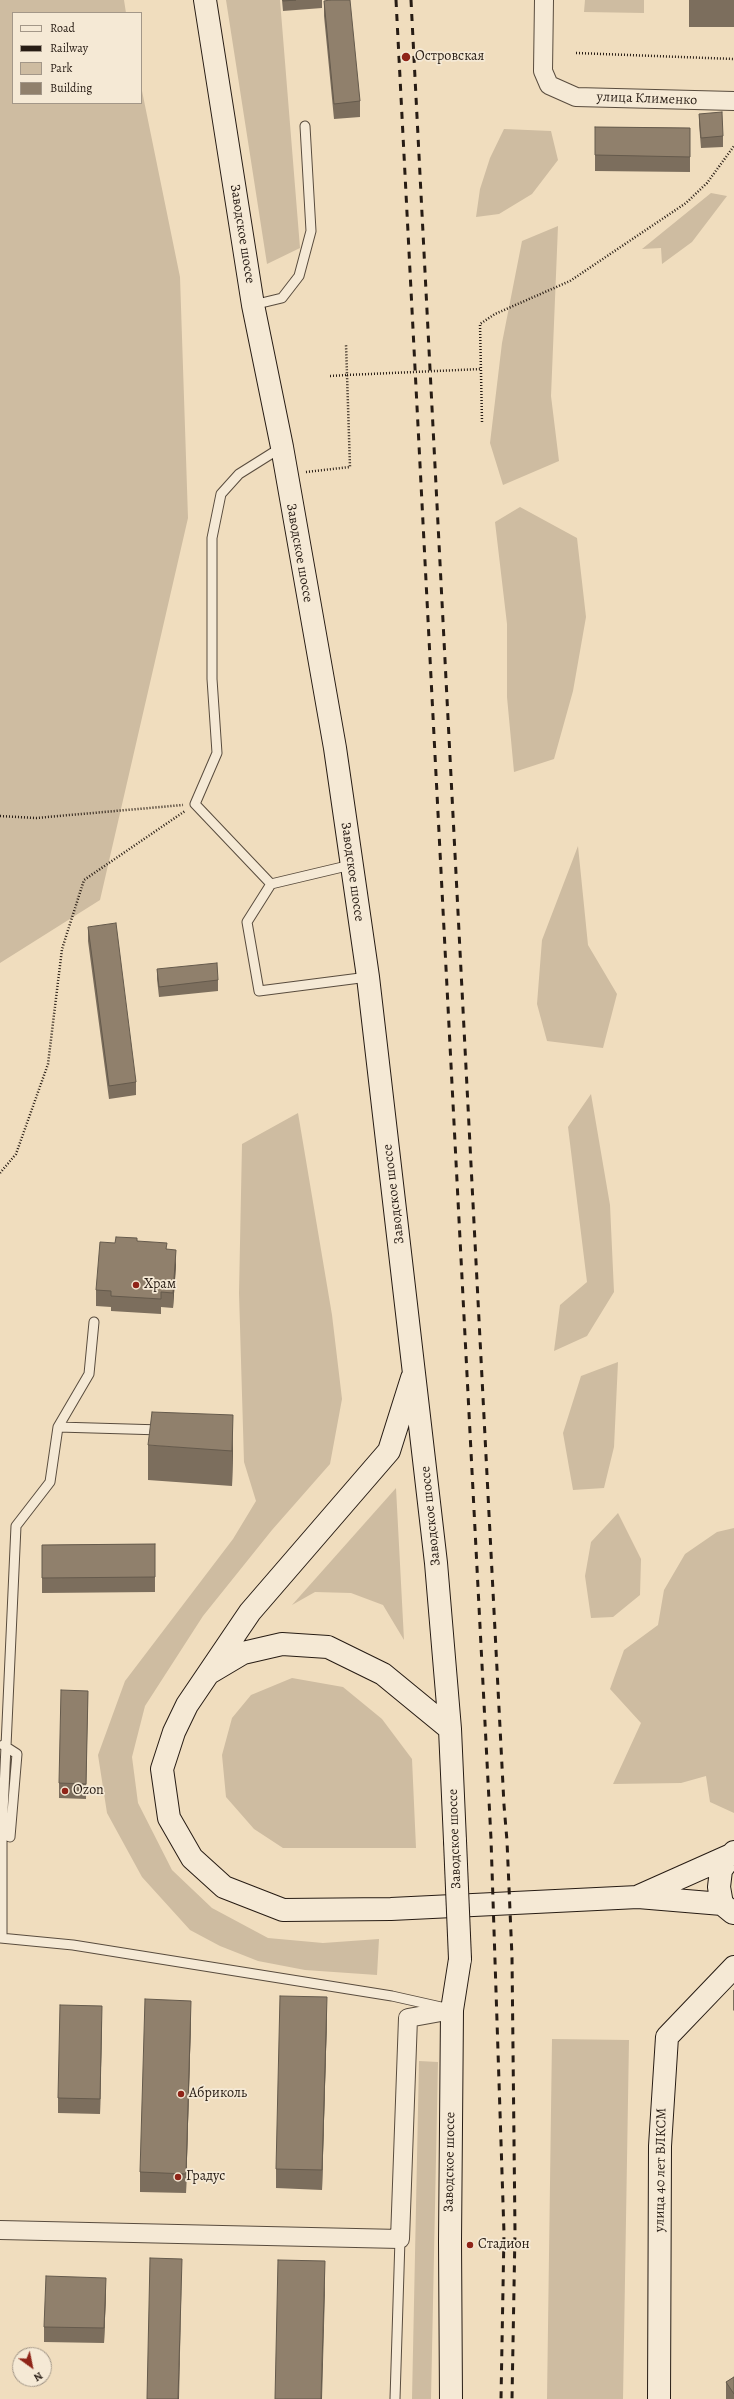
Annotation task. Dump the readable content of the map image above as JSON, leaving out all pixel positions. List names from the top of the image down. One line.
{"streets":{"main road":["Заводское шоссе","улица 40 лет ВЛКСМ"],"street":["улица Клименко"]},"places":["Островская","Храм","Ozon","Абриколь","Градус","Стадион"],"legend":["Road","Railway","Park","Building"],"north":"bottom right"}
